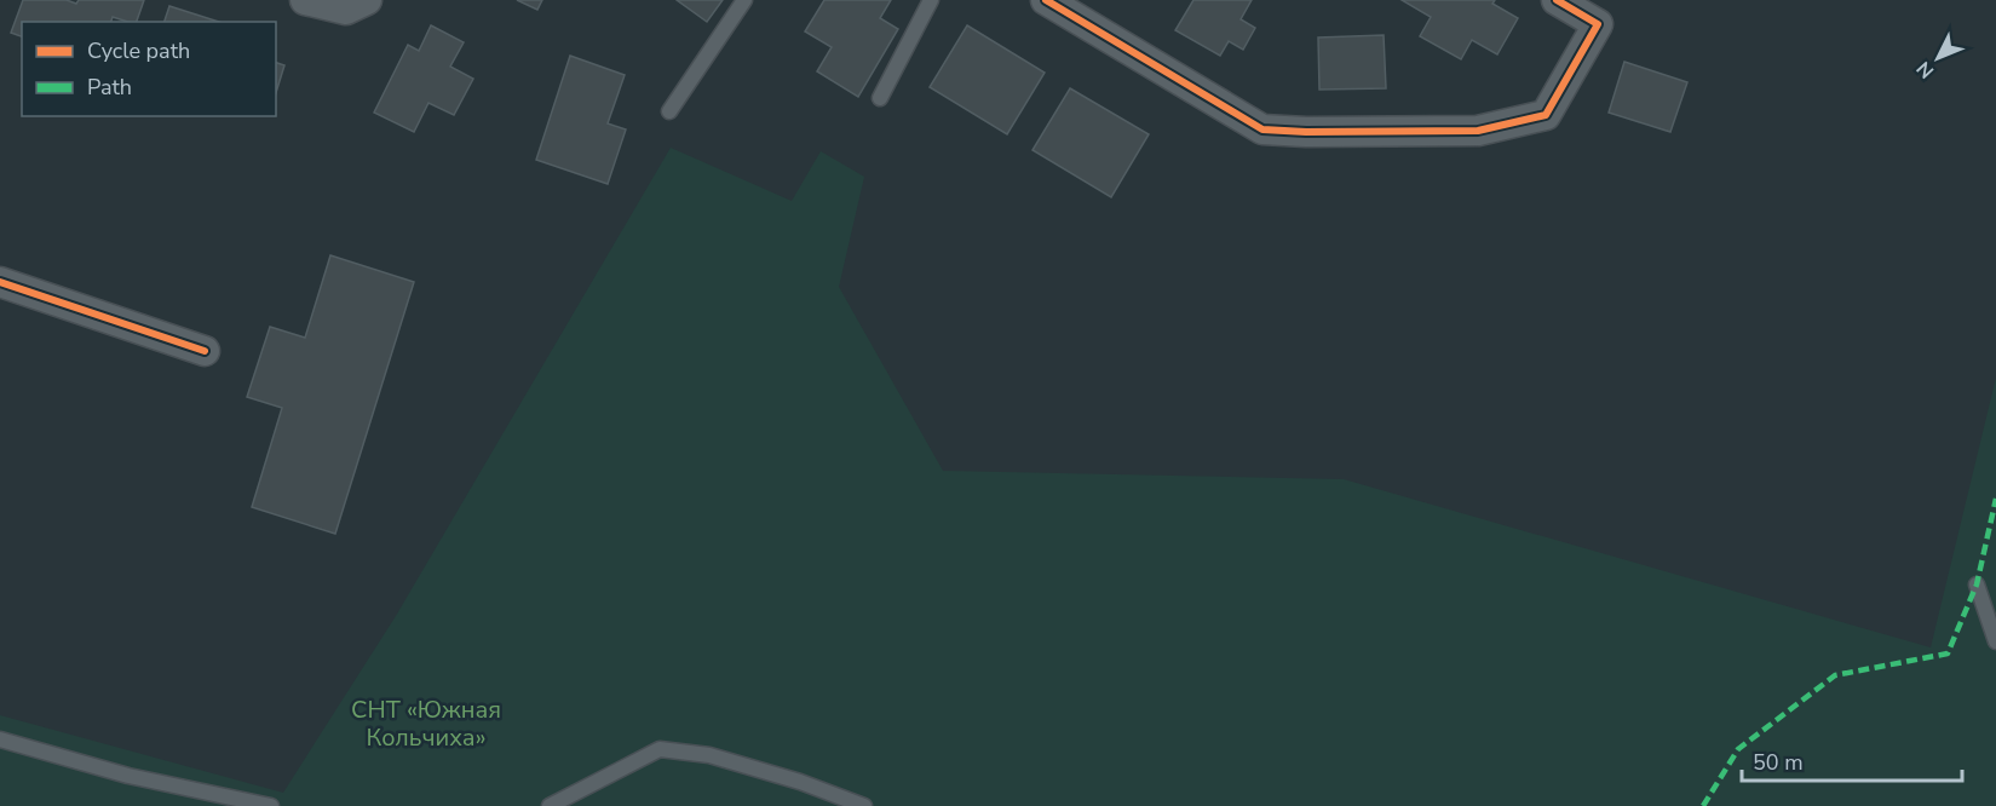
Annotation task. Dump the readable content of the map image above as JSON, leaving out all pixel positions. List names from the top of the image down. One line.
{"parks":["СНТ «Южная Кольчиха»"],"legend":["Cycle path","Path"],"scale_bar":"50 m","north":"bottom left"}
